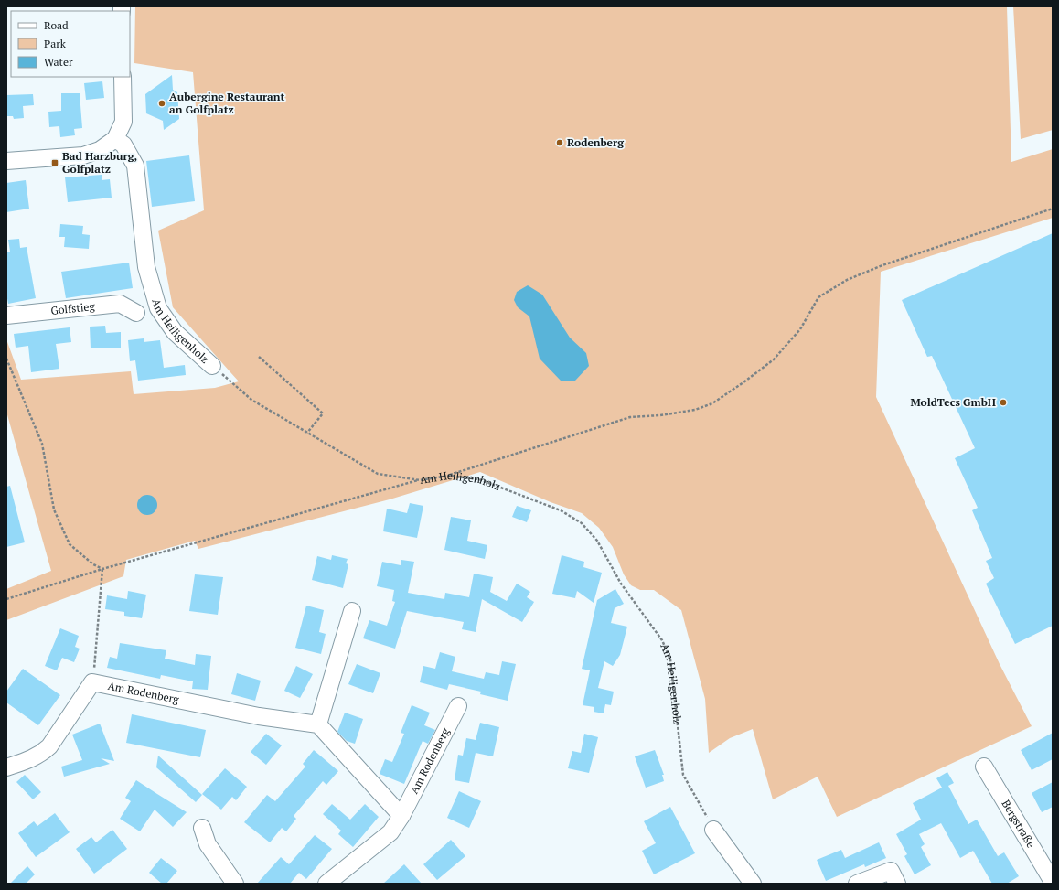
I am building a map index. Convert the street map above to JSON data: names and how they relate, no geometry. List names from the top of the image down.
{
  "streets": {
    "street": [
      "Golfstieg",
      "Am Heiligenholz",
      "Am Rodenberg",
      "Bergstraße"
    ]
  },
  "places": {
    "other": ["Aubergine Restaurant an Golfplatz", "Rodenberg", "MoldTecs GmbH"],
    "transit": ["Bad Harzburg, Golfplatz"]
  },
  "legend": ["Road", "Park", "Water"]
}
